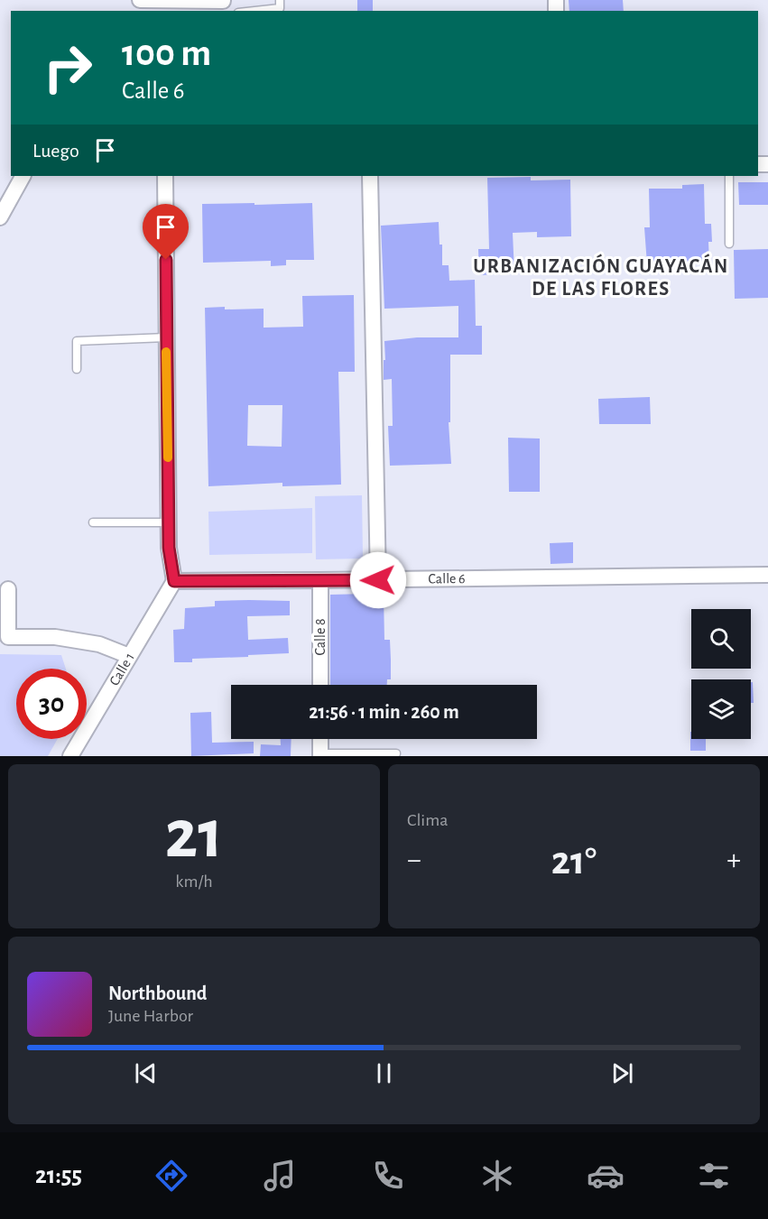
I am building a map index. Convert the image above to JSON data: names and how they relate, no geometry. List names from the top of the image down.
{
  "streets": {
    "street": ["Calle 6", "Calle 8", "Calle 1"]
  },
  "crossings": [
    ["Calle 6", "Calle 8"],
    ["Calle 6", "Calle 1"]
  ],
  "districts": ["URBANIZACIÓN GUAYACÁN DE LAS FLORES"],
  "page": {
    "turn": ["100 m", "Calle 6"],
    "then": "Luego",
    "limit": "30",
    "trip": "21:56 · 1 min · 260 m",
    "tile": [
      ["21", "km/h"],
      "Clima"
    ],
    "heat": ["−", "21°", "+"],
    "song": ["Northbound", "June Harbor"],
    "tabs": "21:55"
  }
}
